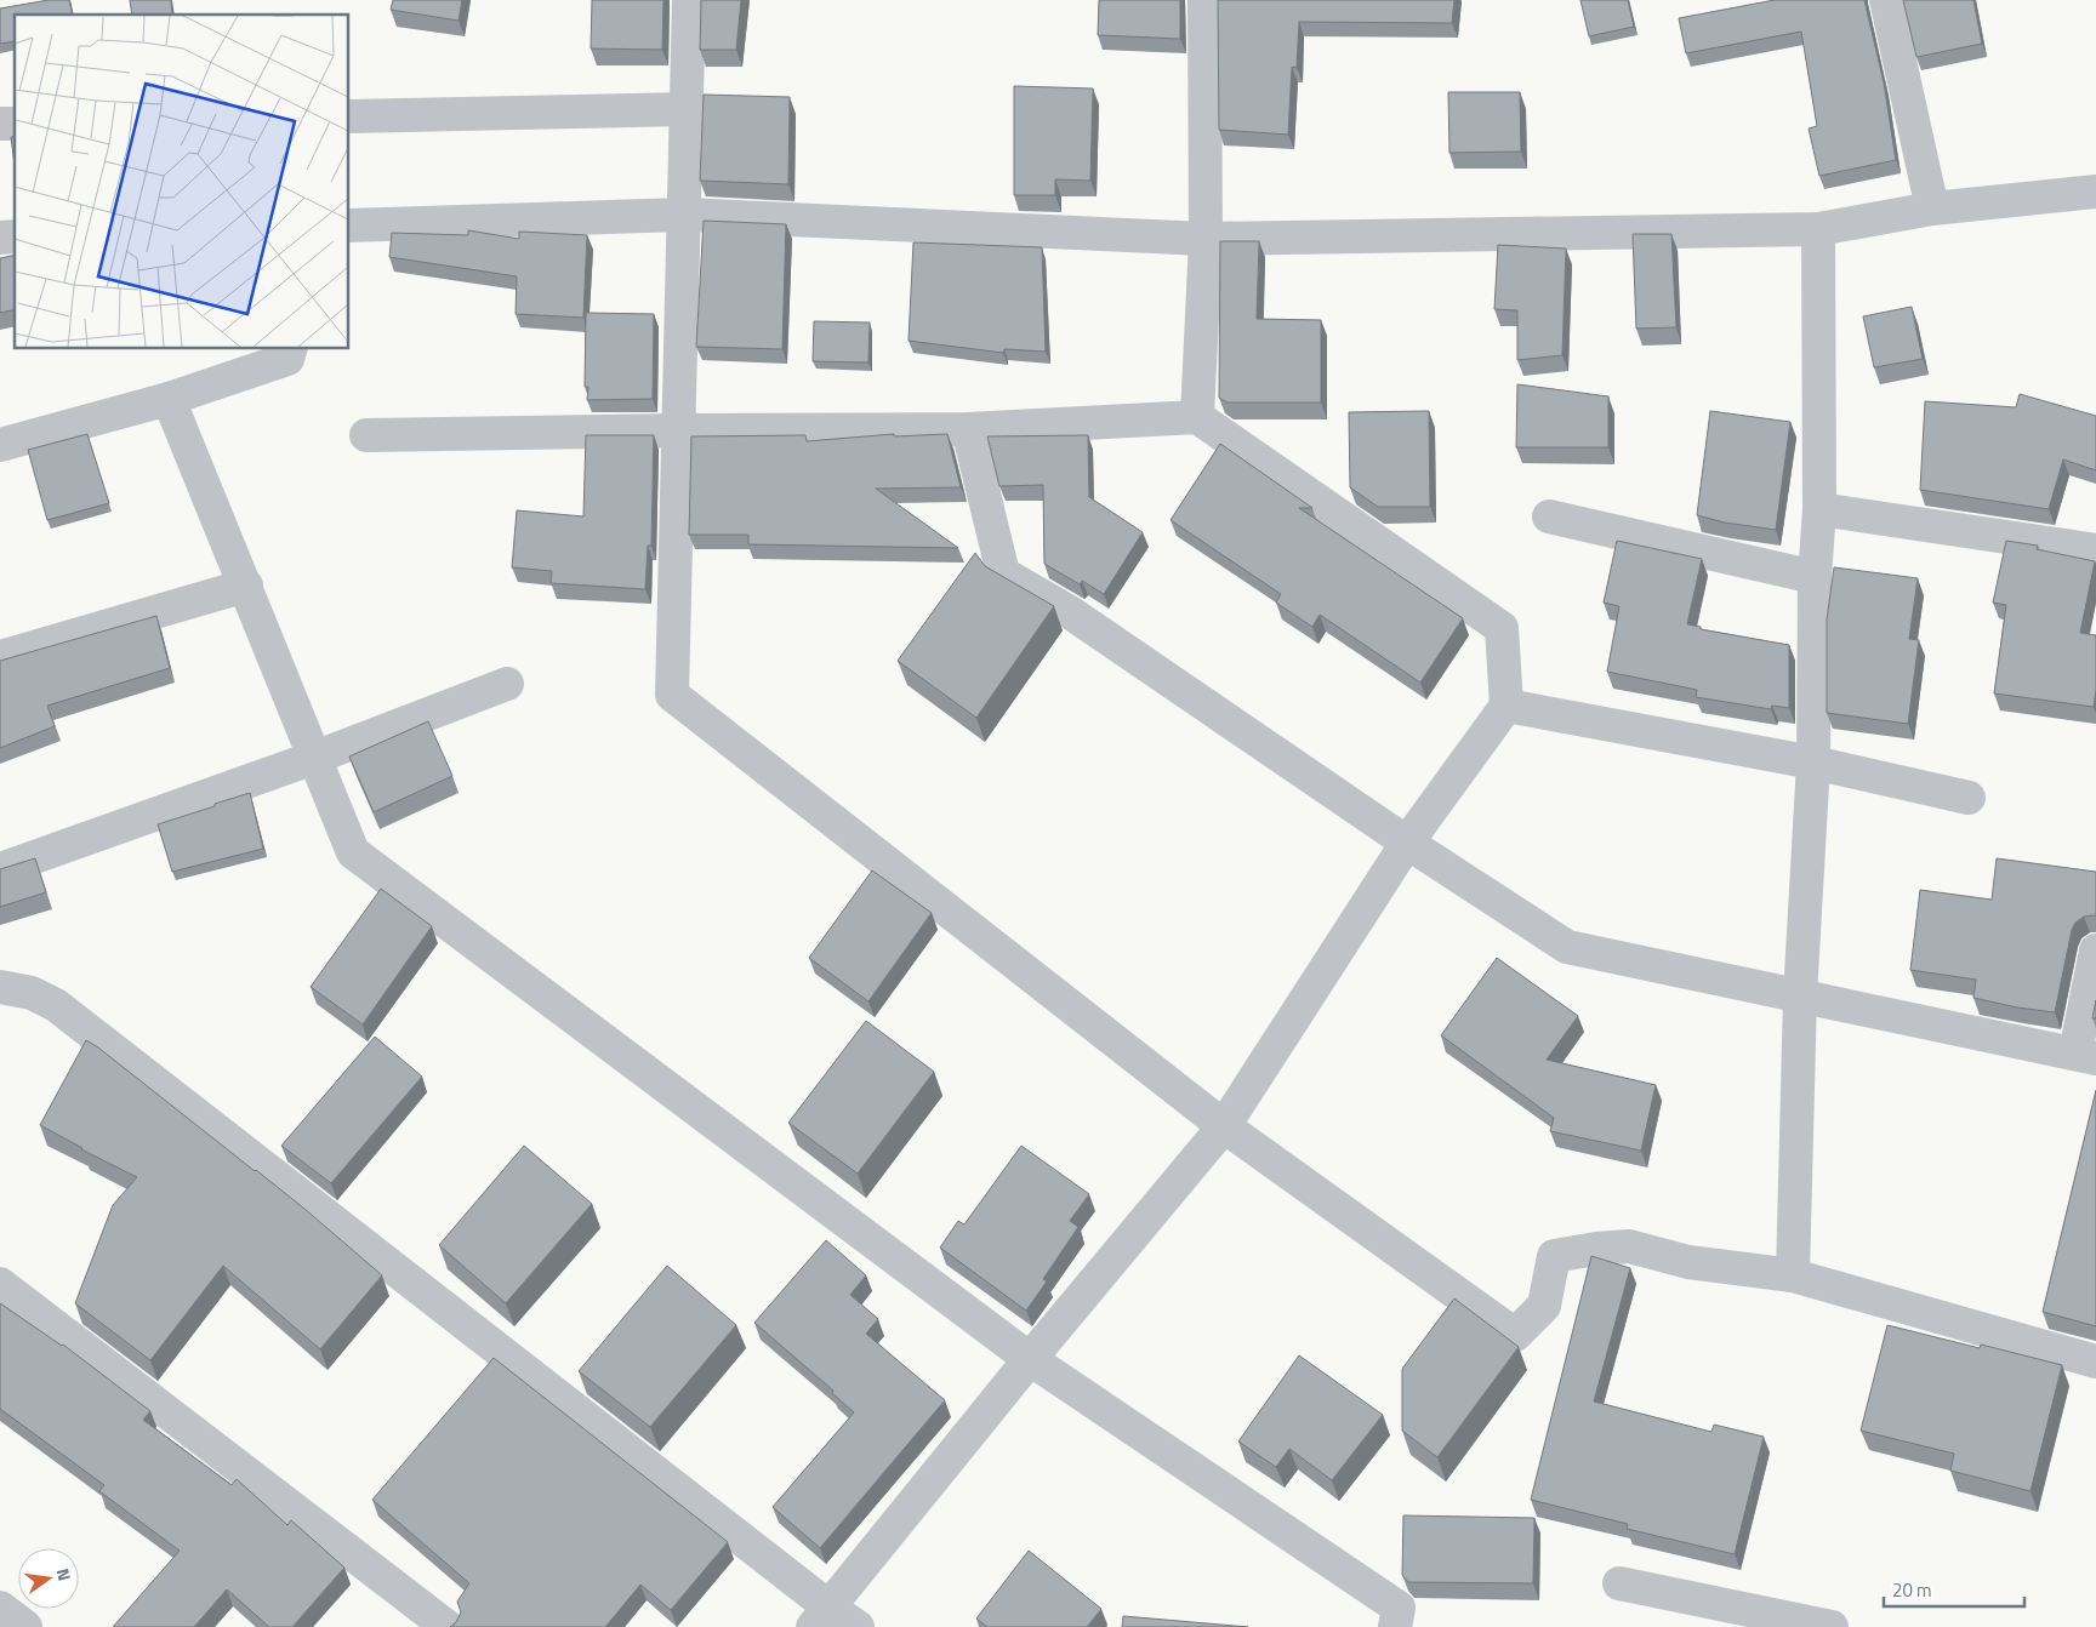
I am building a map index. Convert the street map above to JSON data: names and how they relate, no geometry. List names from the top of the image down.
{
  "scale_bar": "20 m",
  "north": "right"
}
